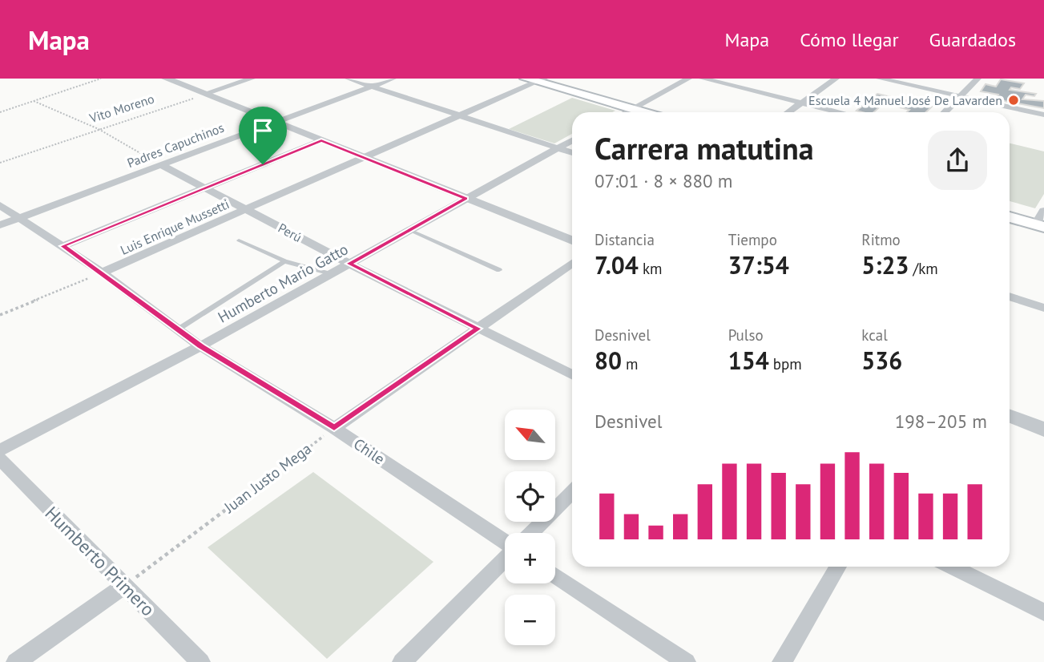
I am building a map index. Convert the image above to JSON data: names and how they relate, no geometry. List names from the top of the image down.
{
  "streets": {
    "street": [
      "Padres Capuchinos",
      "Luis Enrique Mussetti",
      "Perú",
      "Humberto Mario Gatto",
      "Chile",
      "Humberto Primero"
    ],
    "path": ["Vito Moreno", "Juan Justo Mega"]
  },
  "crossings": [
    ["Padres Capuchinos", "Perú"],
    ["Padres Capuchinos", "Chile"],
    ["Luis Enrique Mussetti", "Perú"],
    ["Luis Enrique Mussetti", "Chile"],
    ["Perú", "Humberto Mario Gatto"],
    ["Humberto Mario Gatto", "Chile"],
    ["Chile", "Juan Justo Mega"],
    ["Juan Justo Mega", "Humberto Primero"]
  ],
  "places": ["Escuela 4 Manuel José De Lavarden"],
  "north": "top left",
  "page": {
    "header": "Mapa",
    "nav": ["Mapa", "Cómo llegar", "Guardados"],
    "heading": ["Carrera matutina", "07:01 · 8 × 880 m"],
    "stats": [
      ["Distancia", "7.04 km"],
      ["Tiempo", "37:54"],
      ["Ritmo", "5:23 /km"],
      ["Desnivel", "80 m"],
      ["Pulso", "154 bpm"],
      ["kcal", "536"]
    ],
    "chart": ["Desnivel", "198–205 m"],
    "map_buttons": ["+", "−"]
  }
}
